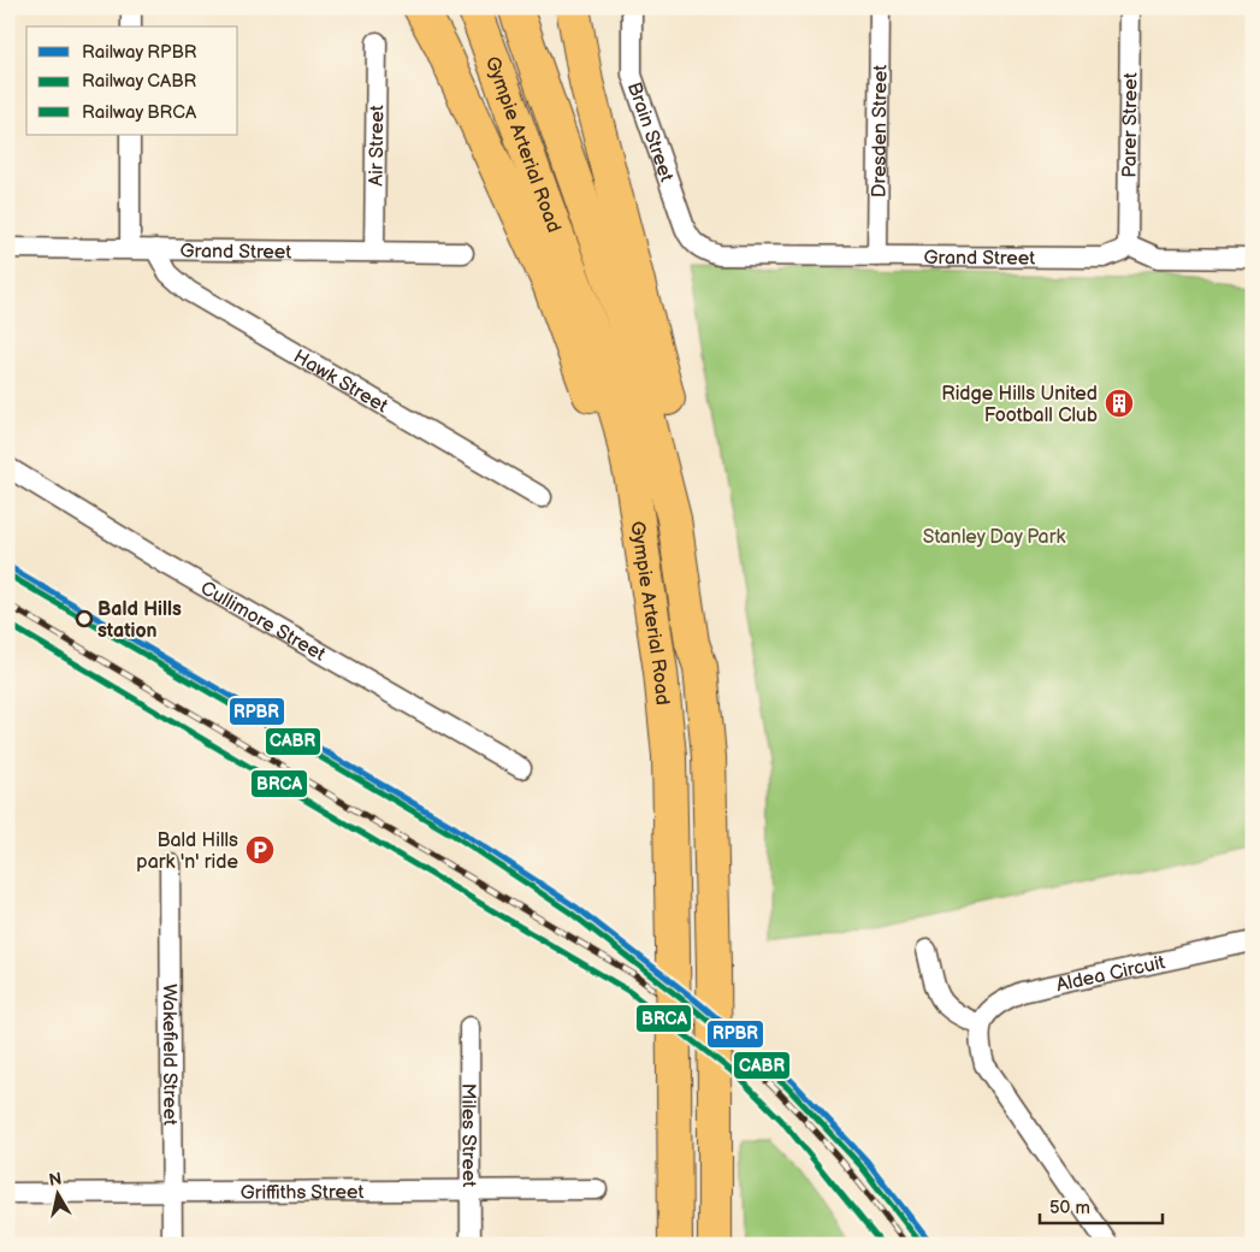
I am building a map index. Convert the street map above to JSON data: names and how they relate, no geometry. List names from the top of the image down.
{
  "streets": {
    "highway": ["Gympie Arterial Road"],
    "street": [
      "Parer Street",
      "Brain Street",
      "Dresden Street",
      "Air Street",
      "Grand Street",
      "Hawk Street",
      "Cullimore Street",
      "Aldea Circuit",
      "Wakefield Street",
      "Miles Street",
      "Griffiths Street"
    ]
  },
  "crossings": [
    ["Parer Street", "Grand Street"],
    ["Brain Street", "Grand Street"],
    ["Dresden Street", "Grand Street"],
    ["Air Street", "Grand Street"],
    ["Grand Street", "Hawk Street"],
    ["Wakefield Street", "Griffiths Street"],
    ["Miles Street", "Griffiths Street"]
  ],
  "parks": ["Stanley Day Park"],
  "places": {
    "building": ["Ridge Hills United Football Club"],
    "other": ["Bald Hills station"],
    "parking": ["Bald Hills park 'n' ride"]
  },
  "lines": ["rail line RPBR", "rail line CABR", "rail line BRCA"],
  "legend": ["Railway RPBR", "Railway CABR", "Railway BRCA"],
  "scale_bar": "50 m",
  "north": "top"
}
